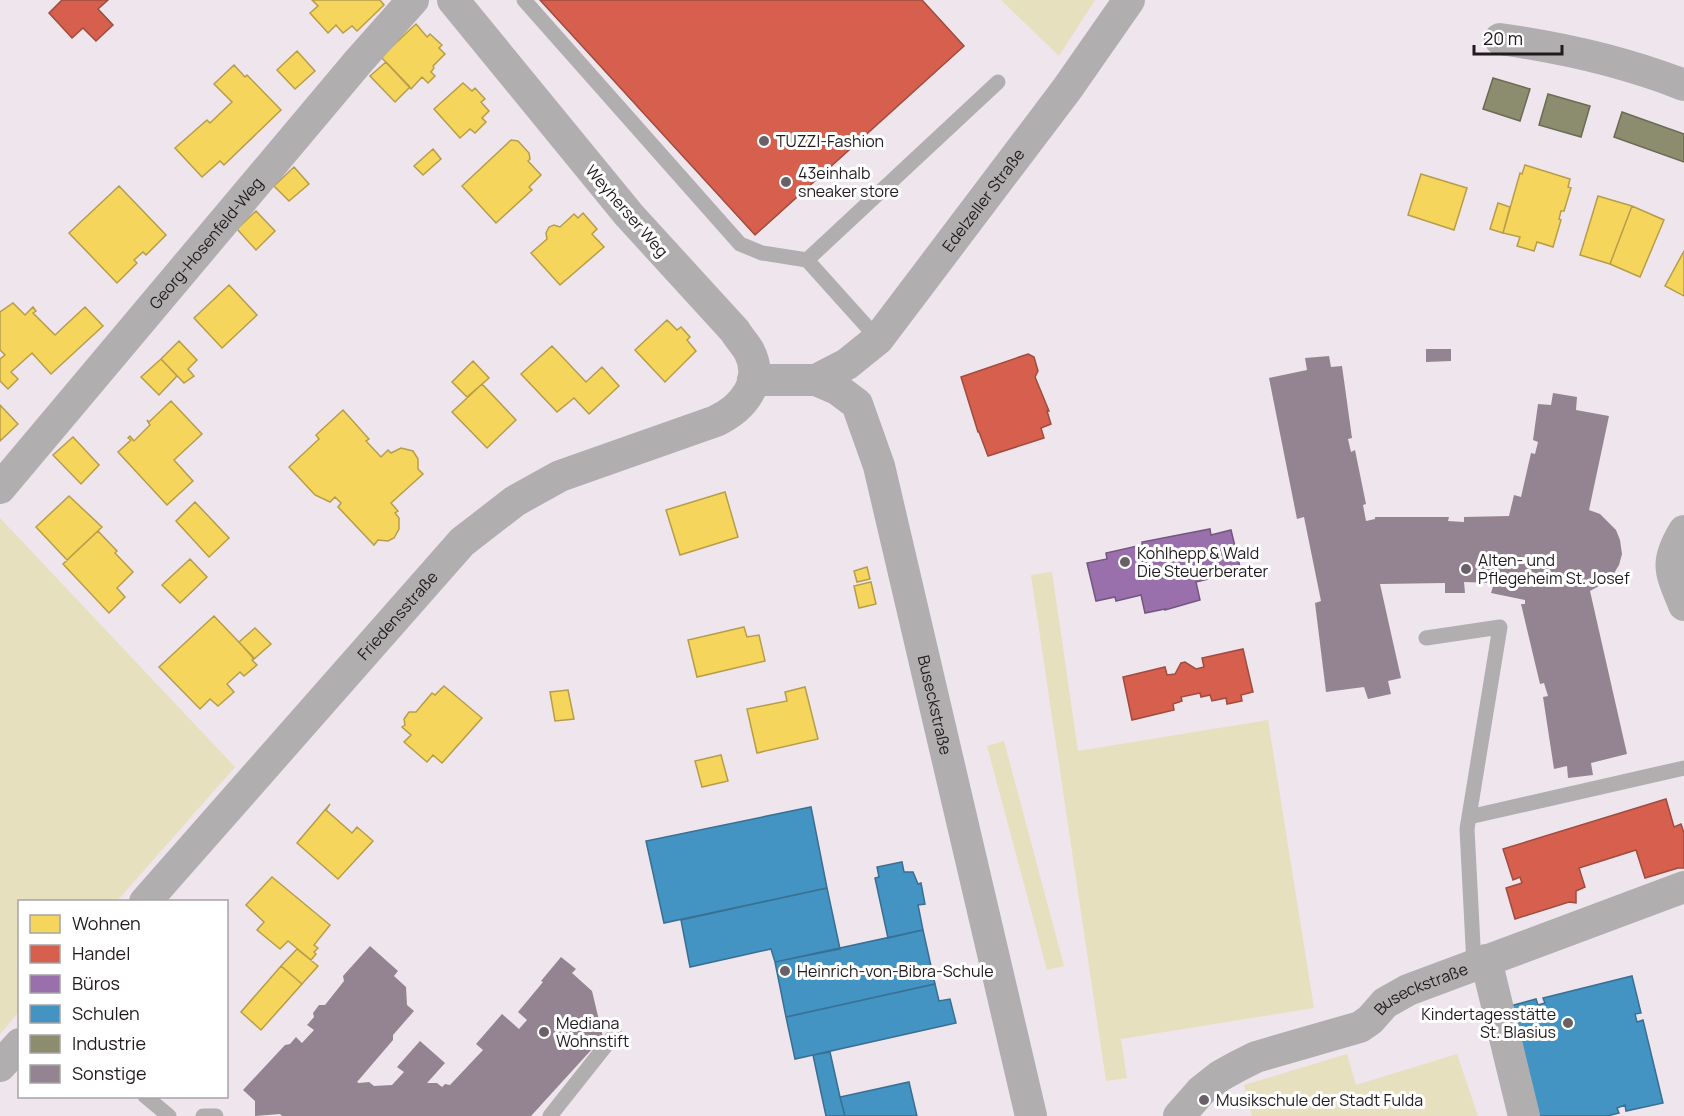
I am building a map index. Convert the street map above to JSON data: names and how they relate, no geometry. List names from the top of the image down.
{
  "streets": {
    "street": [
      "Edelzeller Straße",
      "Weyherser Weg",
      "Georg-Hosenfeld-Weg",
      "Friedensstraße",
      "Buseckstraße"
    ]
  },
  "crossings": [
    ["Edelzeller Straße", "Buseckstraße"],
    ["Weyherser Weg", "Friedensstraße"],
    ["Weyherser Weg", "Buseckstraße"],
    ["Friedensstraße", "Buseckstraße"]
  ],
  "places": [
    "TUZZI-Fashion",
    "43einhalb sneaker store",
    "Kohlhepp & Wald Die Steuerberater",
    "Alten- und Pflegeheim St. Josef",
    "Heinrich-von-Bibra-Schule",
    "Kindertagesstätte St. Blasius",
    "Mediana Wohnstift",
    "Musikschule der Stadt Fulda"
  ],
  "legend": [
    "Wohnen",
    "Handel",
    "Büros",
    "Schulen",
    "Industrie",
    "Sonstige"
  ],
  "scale_bar": "20 m"
}
